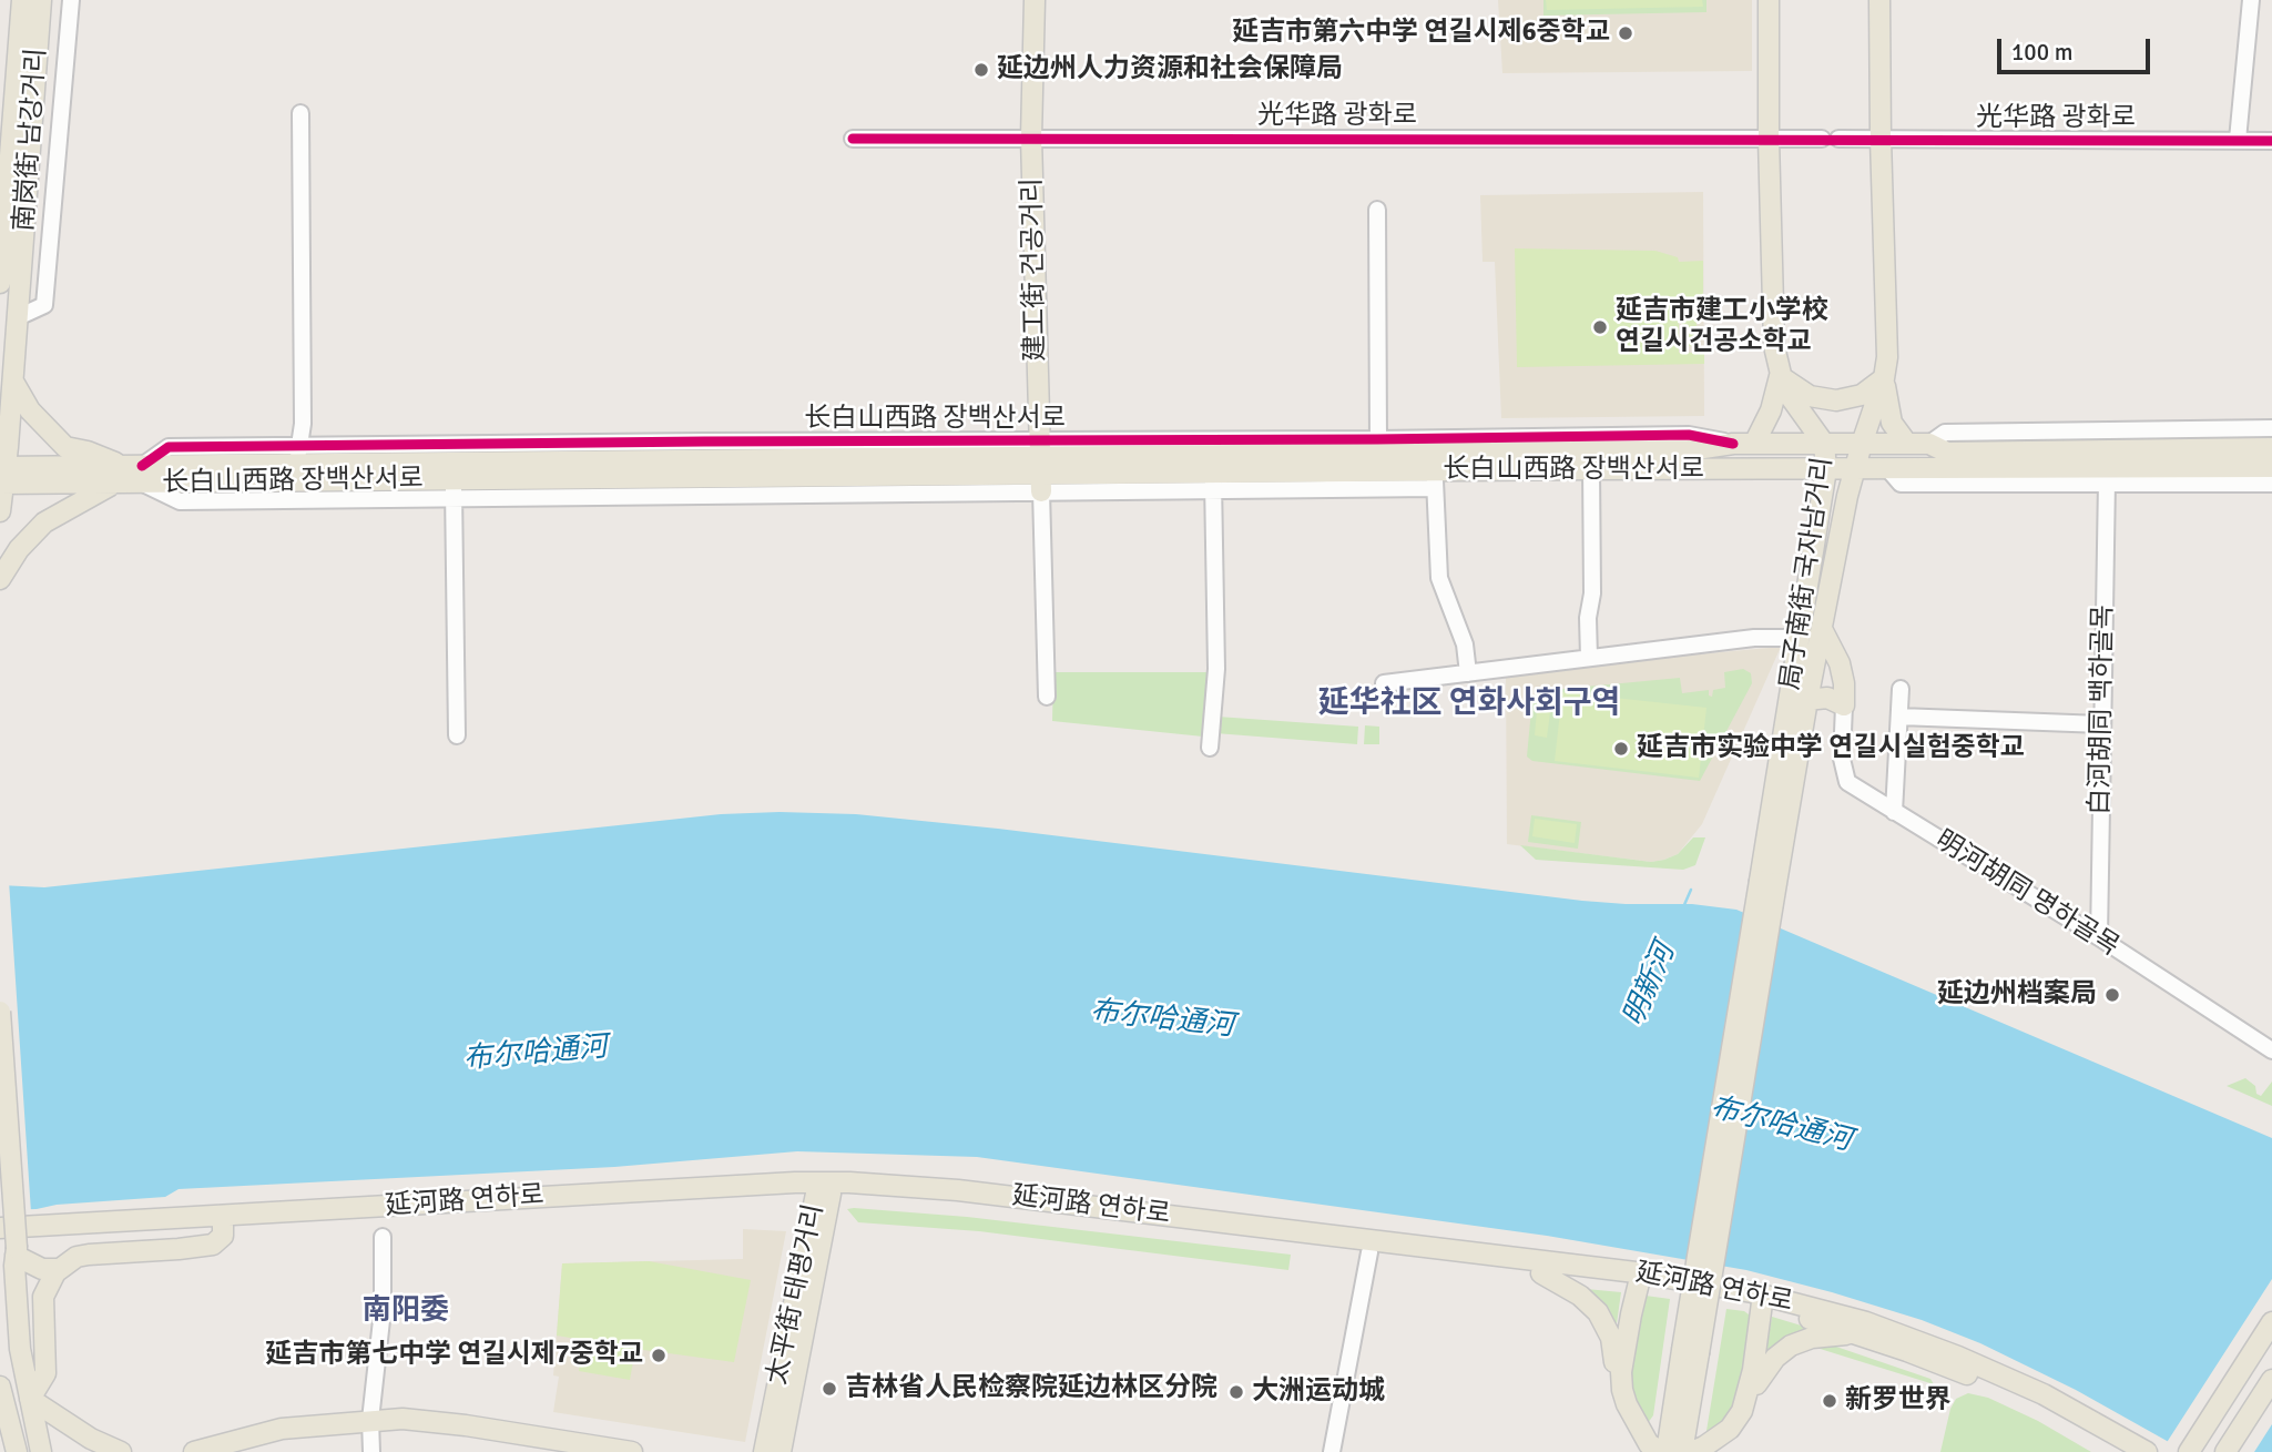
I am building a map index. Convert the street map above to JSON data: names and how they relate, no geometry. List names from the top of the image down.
{
  "streets": {
    "main road": [
      "南岗街 남강거리",
      "建工街 건공거리",
      "长白山西路 장백산서로",
      "局子南街 국자남거리",
      "延河路 연하로",
      "太平街 태평거리"
    ],
    "street": ["光华路 광화로", "白河胡同 백하골목", "明河胡同 명하골목"]
  },
  "crossings": [
    ["光华路 광화로", "建工街 건공거리"],
    ["光华路 광화로", "局子南街 국자남거리"],
    ["南岗街 남강거리", "长白山西路 장백산서로"],
    ["建工街 건공거리", "长白山西路 장백산서로"],
    ["长白山西路 장백산서로", "局子南街 국자남거리"],
    ["长白山西路 장백산서로", "白河胡同 백하골목"],
    ["白河胡同 백하골목", "明河胡同 명하골목"],
    ["延河路 연하로", "太平街 태평거리"]
  ],
  "districts": ["延华社区 연화사회구역", "南阳委"],
  "water": ["明新河", "布尔哈通河"],
  "places": [
    "延吉市第六中学 연길시제6중학교",
    "延边州人力资源和社会保障局",
    "延吉市建工小学校 연길시건공소학교",
    "延吉市实验中学 연길시실험중학교",
    "延边州档案局",
    "延吉市第七中学 연길시제7중학교",
    "吉林省人民检察院延边林区分院",
    "大洲运动城",
    "新罗世界"
  ],
  "scale_bar": "100 m"
}
